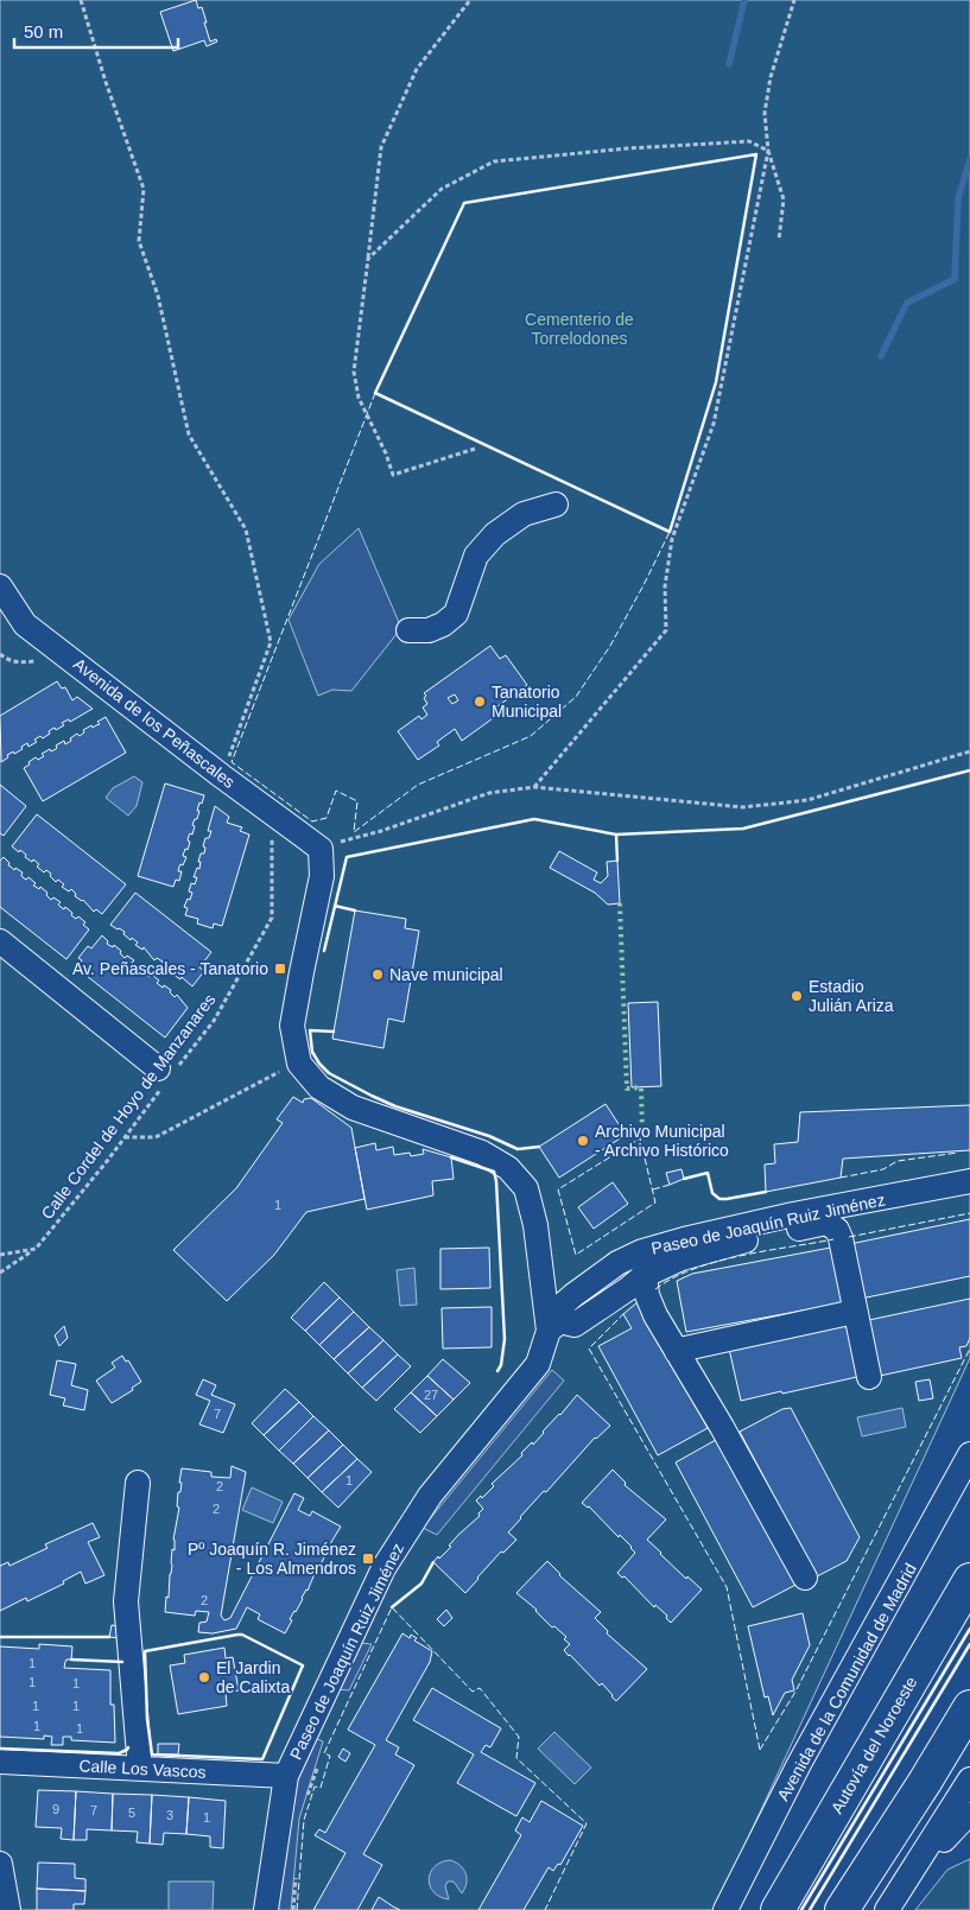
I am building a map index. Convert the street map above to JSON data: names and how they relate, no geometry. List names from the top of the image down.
{
  "streets": {
    "highway": ["Autovía del Noroeste"],
    "street": [
      "Avenida de los Peñascales",
      "Paseo de Joaquín Ruiz Jiménez",
      "Avenida de la Comunidad de Madrid",
      "Calle Los Vascos"
    ],
    "path": ["Calle Cordel de Hoyo de Manzanares"]
  },
  "crossings": [
    ["Avenida de los Peñascales", "Paseo de Joaquín Ruiz Jiménez"],
    ["Paseo de Joaquín Ruiz Jiménez", "Calle Los Vascos"]
  ],
  "parks": ["Cementerio de Torrelodones"],
  "places": {
    "other": [
      "Tanatorio Municipal",
      "Nave municipal",
      "Estadio Julián Ariza",
      "Archivo Municipal - Archivo Histórico",
      "El Jardin de Calixta"
    ],
    "transit": ["Av. Peñascales - Tanatorio", "Pº Joaquín R. Jiménez - Los Almendros"]
  },
  "house_numbers": [
    "1",
    "27",
    "7",
    "1",
    "2",
    "2",
    "2",
    "1",
    "1",
    "1",
    "1",
    "1",
    "1",
    "1",
    "9",
    "7",
    "5",
    "3",
    "1"
  ],
  "scale_bar": "50 m"
}
